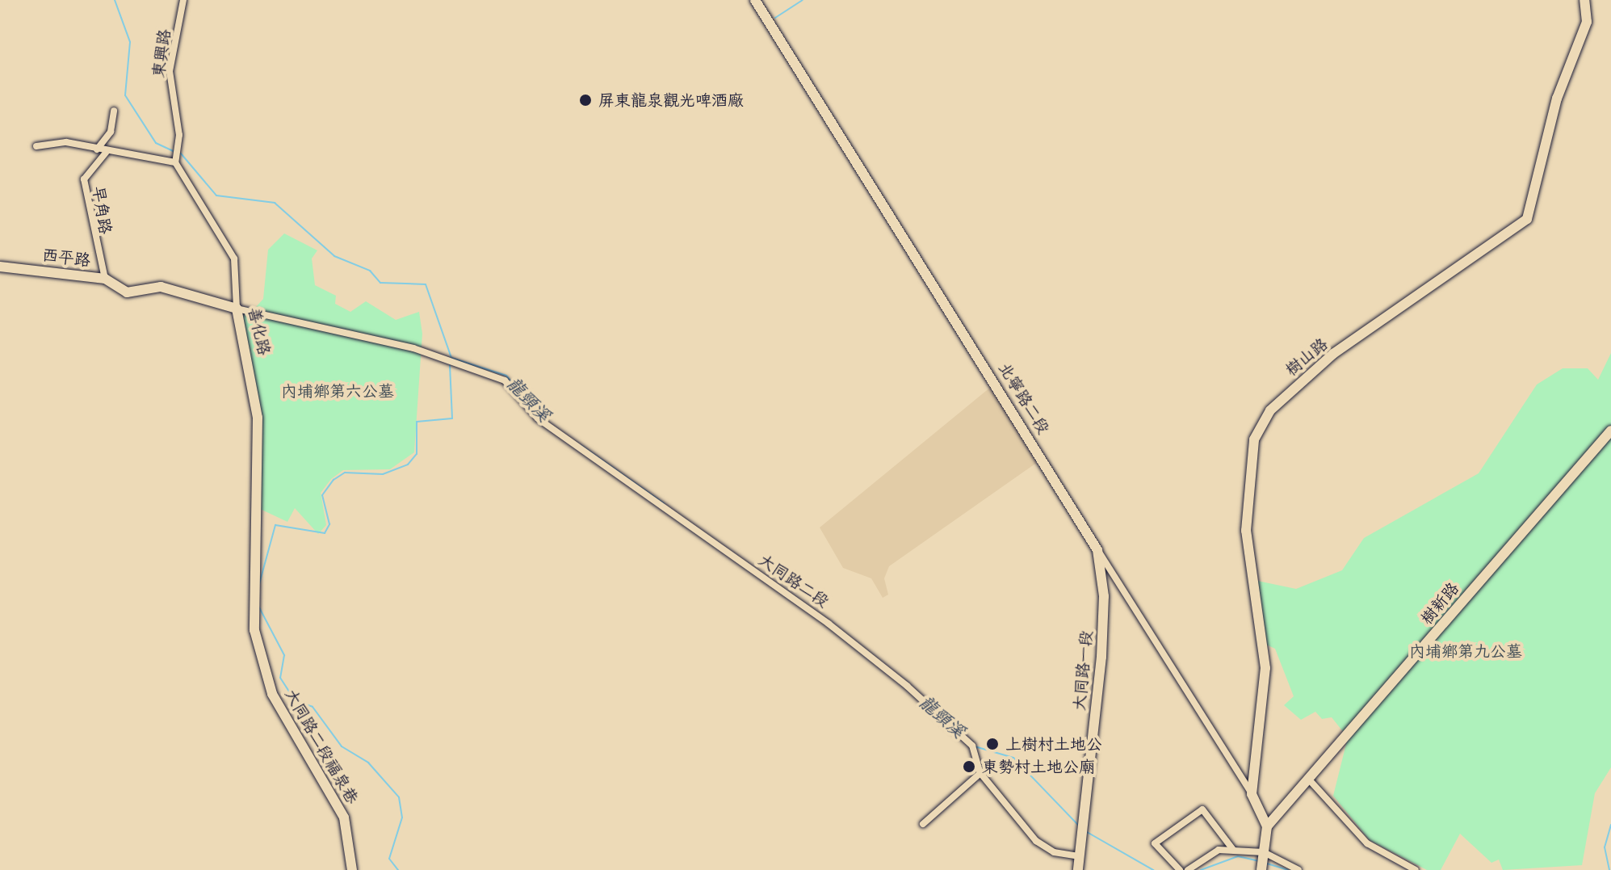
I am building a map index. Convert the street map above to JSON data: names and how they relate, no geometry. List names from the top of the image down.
{
  "streets": {
    "street": [
      "東興路",
      "早角路",
      "西平路",
      "善化路",
      "樹山路",
      "北寧路二段",
      "大同路二段",
      "樹新路",
      "大同路一段",
      "大同路二段福泉巷"
    ]
  },
  "crossings": [
    ["東興路", "善化路"],
    ["早角路", "西平路"],
    ["西平路", "善化路"],
    ["西平路", "大同路二段"],
    ["善化路", "大同路二段"],
    ["善化路", "大同路二段福泉巷"],
    ["樹山路", "北寧路二段"],
    ["北寧路二段", "大同路一段"],
    ["大同路二段", "大同路一段"]
  ],
  "water": ["龍頸溪"],
  "parks": ["內埔鄉第六公墓", "內埔鄉第九公墓"],
  "places": ["屏東龍泉觀光啤酒廠", "上樹村土地公", "東勢村土地公廟"]
}
